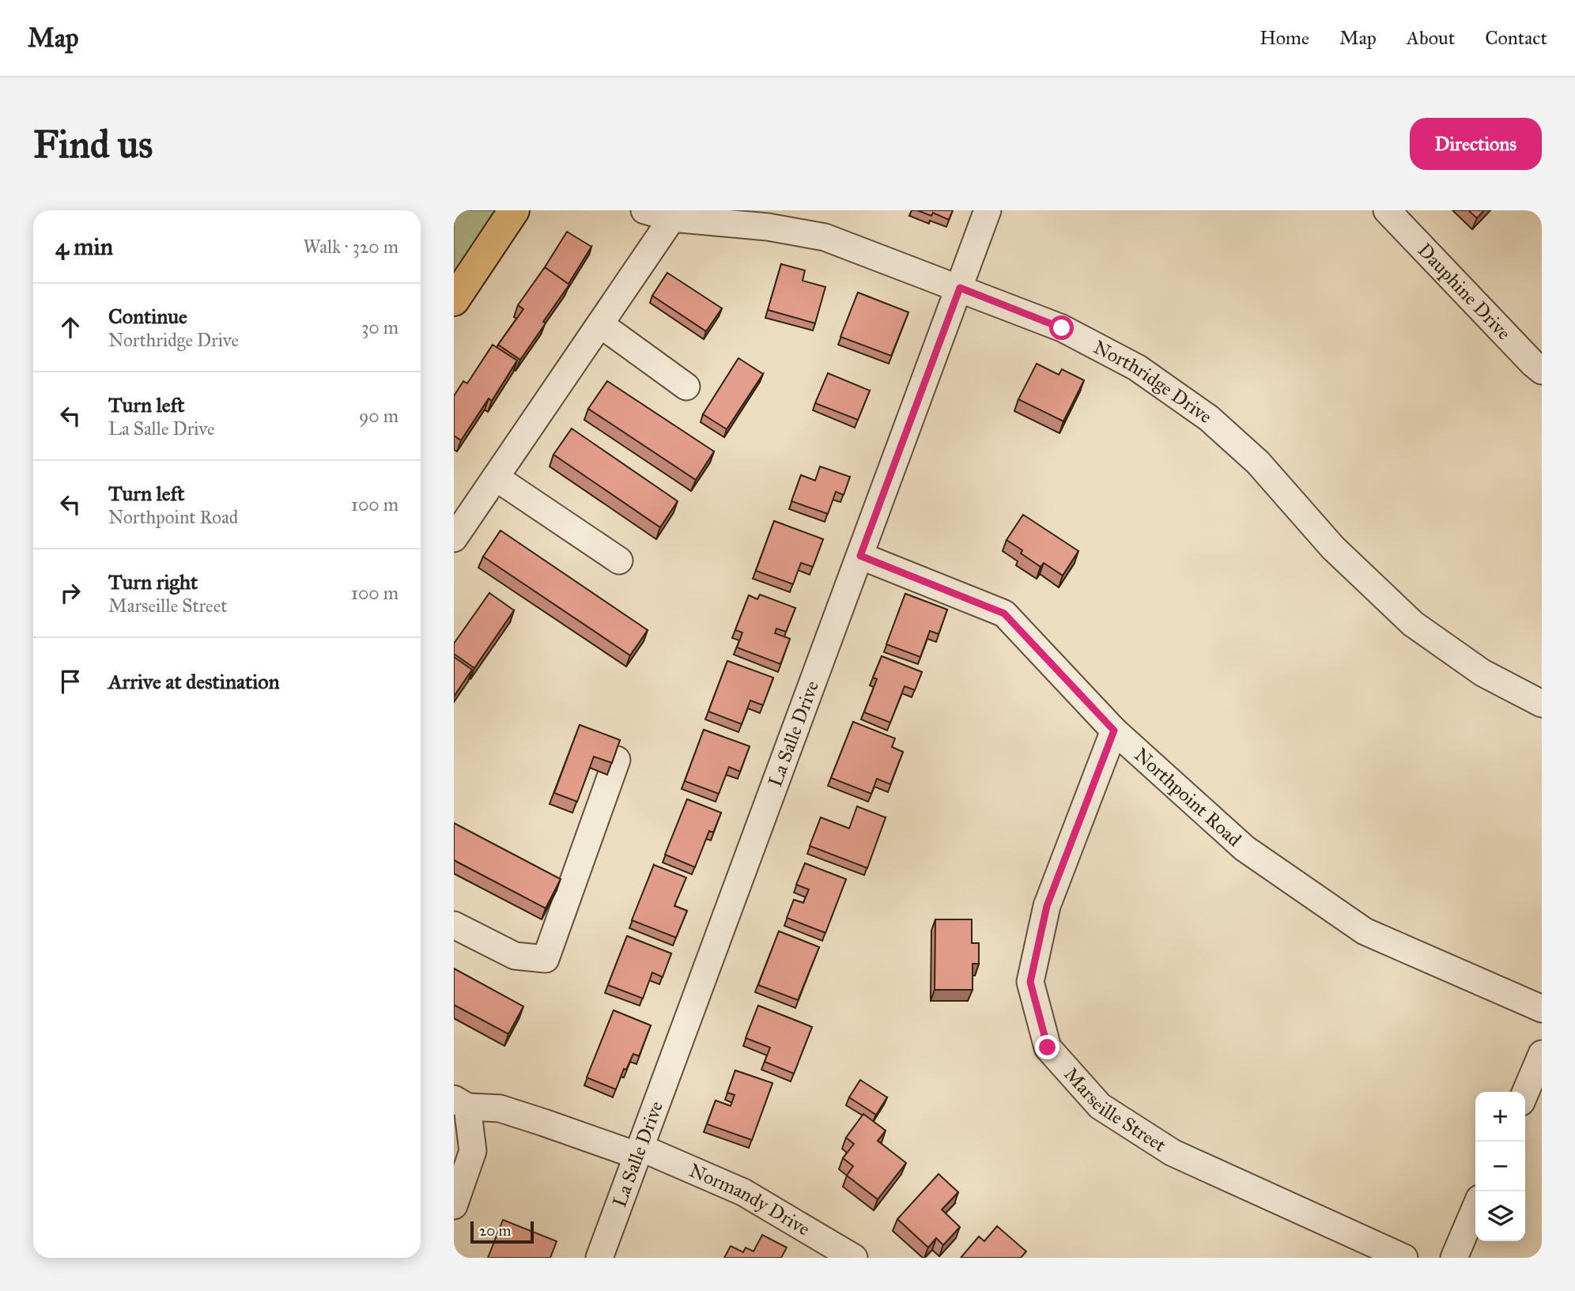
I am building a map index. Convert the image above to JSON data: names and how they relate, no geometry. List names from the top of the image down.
{
  "streets": {
    "street": [
      "Dauphine Drive",
      "Northridge Drive",
      "La Salle Drive",
      "Northpoint Road",
      "Marseille Street",
      "Normandy Drive"
    ]
  },
  "crossings": [
    ["Northridge Drive", "La Salle Drive"],
    ["La Salle Drive", "Northpoint Road"],
    ["La Salle Drive", "Normandy Drive"],
    ["Northpoint Road", "Marseille Street"]
  ],
  "scale_bar": "20 m",
  "page": {
    "header": "Map",
    "nav": [
      "Home",
      "Map",
      "About",
      "Contact"
    ],
    "buttons": "Directions",
    "title": "Find us",
    "heading": ["4 min", "Walk · 320 m"],
    "list": [
      ["Continue", "Northridge Drive", "30 m"],
      ["Turn left", "La Salle Drive", "90 m"],
      ["Turn left", "Northpoint Road", "100 m"],
      ["Turn right", "Marseille Street", "100 m"],
      "Arrive at destination"
    ],
    "map_buttons": ["+", "−"],
    "scale": "20 m"
  }
}
